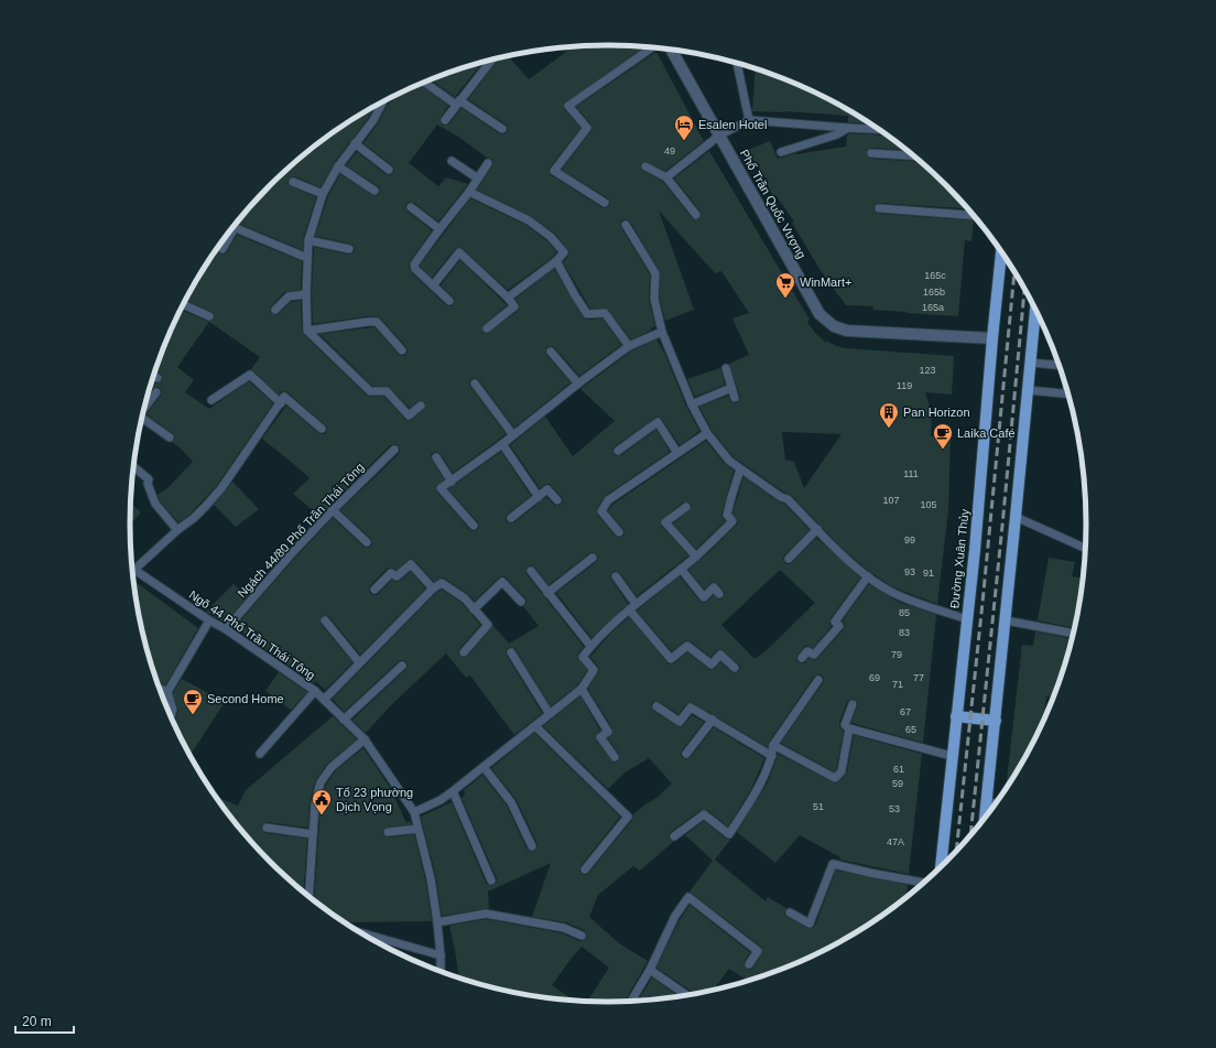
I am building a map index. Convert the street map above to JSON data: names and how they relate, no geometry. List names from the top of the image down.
{
  "streets": {
    "main road": ["Đường Xuân Thủy"],
    "street": ["Phố Trần Quốc Vượng"],
    "lane": ["Ngách 44/80 Phố Trần Thái Tông", "Ngõ 44 Phố Trần Thái Tông"]
  },
  "crossings": [
    ["Phố Trần Quốc Vượng", "Đường Xuân Thủy"],
    ["Ngách 44/80 Phố Trần Thái Tông", "Ngõ 44 Phố Trần Thái Tông"]
  ],
  "places": {
    "hotel": ["Esalen Hotel"],
    "supermarket": ["WinMart+"],
    "building": ["Pan Horizon"],
    "cafe": ["Laika Café", "Second Home"],
    "public building": ["Tổ 23 phường Dịch Vọng"]
  },
  "house_numbers": [
    "49",
    "165c",
    "165b",
    "165a",
    "123",
    "119",
    "111",
    "107",
    "105",
    "99",
    "93",
    "91",
    "85",
    "83",
    "79",
    "69",
    "77",
    "71",
    "67",
    "65",
    "61",
    "59",
    "51",
    "53",
    "47A"
  ],
  "scale_bar": "20 m"
}
